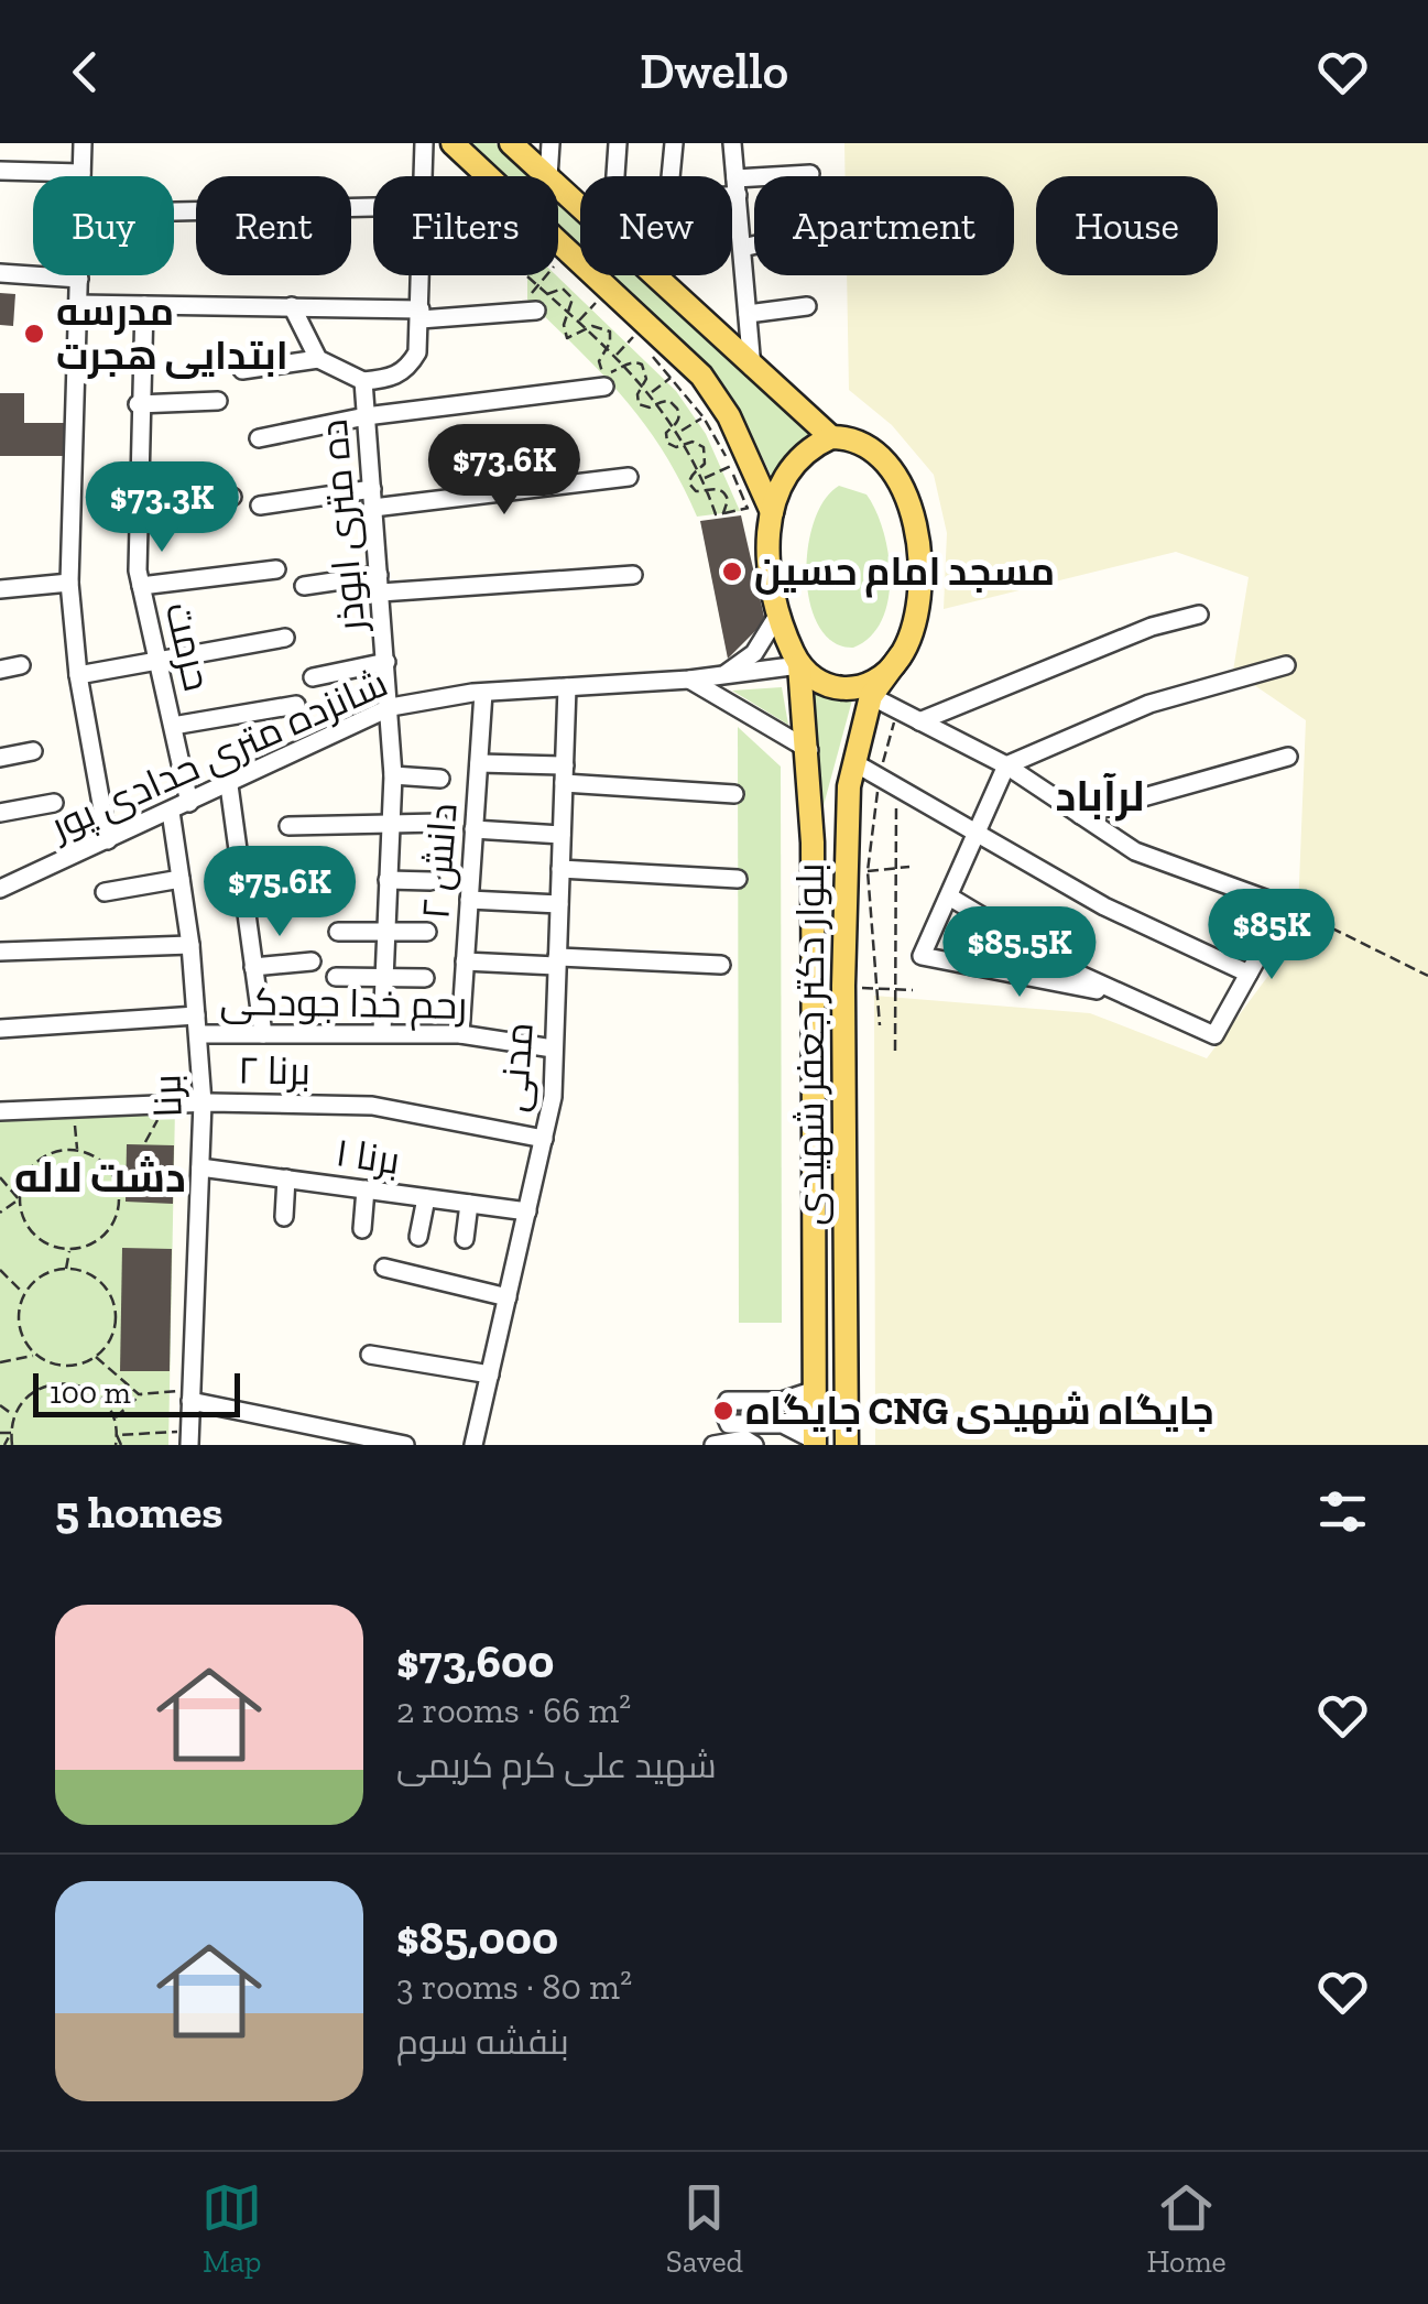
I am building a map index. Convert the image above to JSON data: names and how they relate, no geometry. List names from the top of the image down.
{
  "streets": {
    "main road": ["بلوار دکتر جعفر شهیدی"],
    "street": [
      "ده متری ابوذر",
      "حرمت",
      "شانزده متری حدادی پور",
      "دانش ۲",
      "رحم خدا جودکی",
      "مدنی",
      "برنا ۲",
      "برنا",
      "برنا ۱"
    ]
  },
  "crossings": [
    ["ده متری ابوذر", "شانزده متری حدادی پور"],
    ["ده متری ابوذر", "رحم خدا جودکی"],
    ["حرمت", "شانزده متری حدادی پور"],
    ["شانزده متری حدادی پور", "دانش ۲"],
    ["شانزده متری حدادی پور", "بلوار دکتر جعفر شهیدی"],
    ["شانزده متری حدادی پور", "مدنی"],
    ["شانزده متری حدادی پور", "برنا"],
    ["دانش ۲", "رحم خدا جودکی"],
    ["رحم خدا جودکی", "مدنی"],
    ["رحم خدا جودکی", "برنا"],
    ["مدنی", "برنا ۲"],
    ["مدنی", "برنا ۱"],
    ["برنا ۲", "برنا"],
    ["برنا", "برنا ۱"]
  ],
  "districts": ["لرآباد", "دشت لاله"],
  "places": ["مدرسه ابتدایی هجرت", "مسجد امام حسین", "جایگاه CNG جایگاه شهیدی"],
  "scale_bar": "100 m",
  "page": {
    "header": "Dwello",
    "chip": [
      "Buy",
      "Rent",
      "Filters",
      "New",
      "Apartment",
      "House"
    ],
    "price": [
      "$73.6K",
      "$73.3K",
      "$75.6K",
      "$85K",
      "$85.5K"
    ],
    "scale": "100 m",
    "heading": "5 homes",
    "list": [
      {
        "name": "$73,600",
        "note": "2 rooms · 66 m² · شهید علی کرم کریمی"
      },
      {
        "name": "$85,000",
        "note": "3 rooms · 80 m² · بنفشه سوم"
      }
    ],
    "tabs": ["Map", "Saved", "Home"]
  }
}
